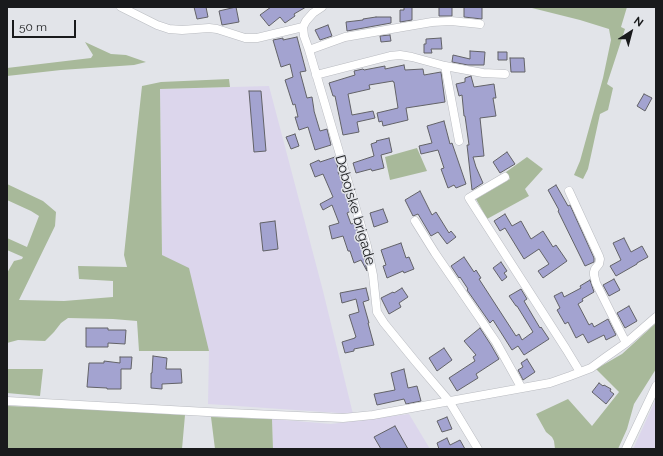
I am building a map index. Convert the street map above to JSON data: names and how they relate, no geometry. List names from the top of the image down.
{
  "streets": {
    "street": ["Dobojske brigade"]
  },
  "scale_bar": "50 m",
  "north": "top right"
}
